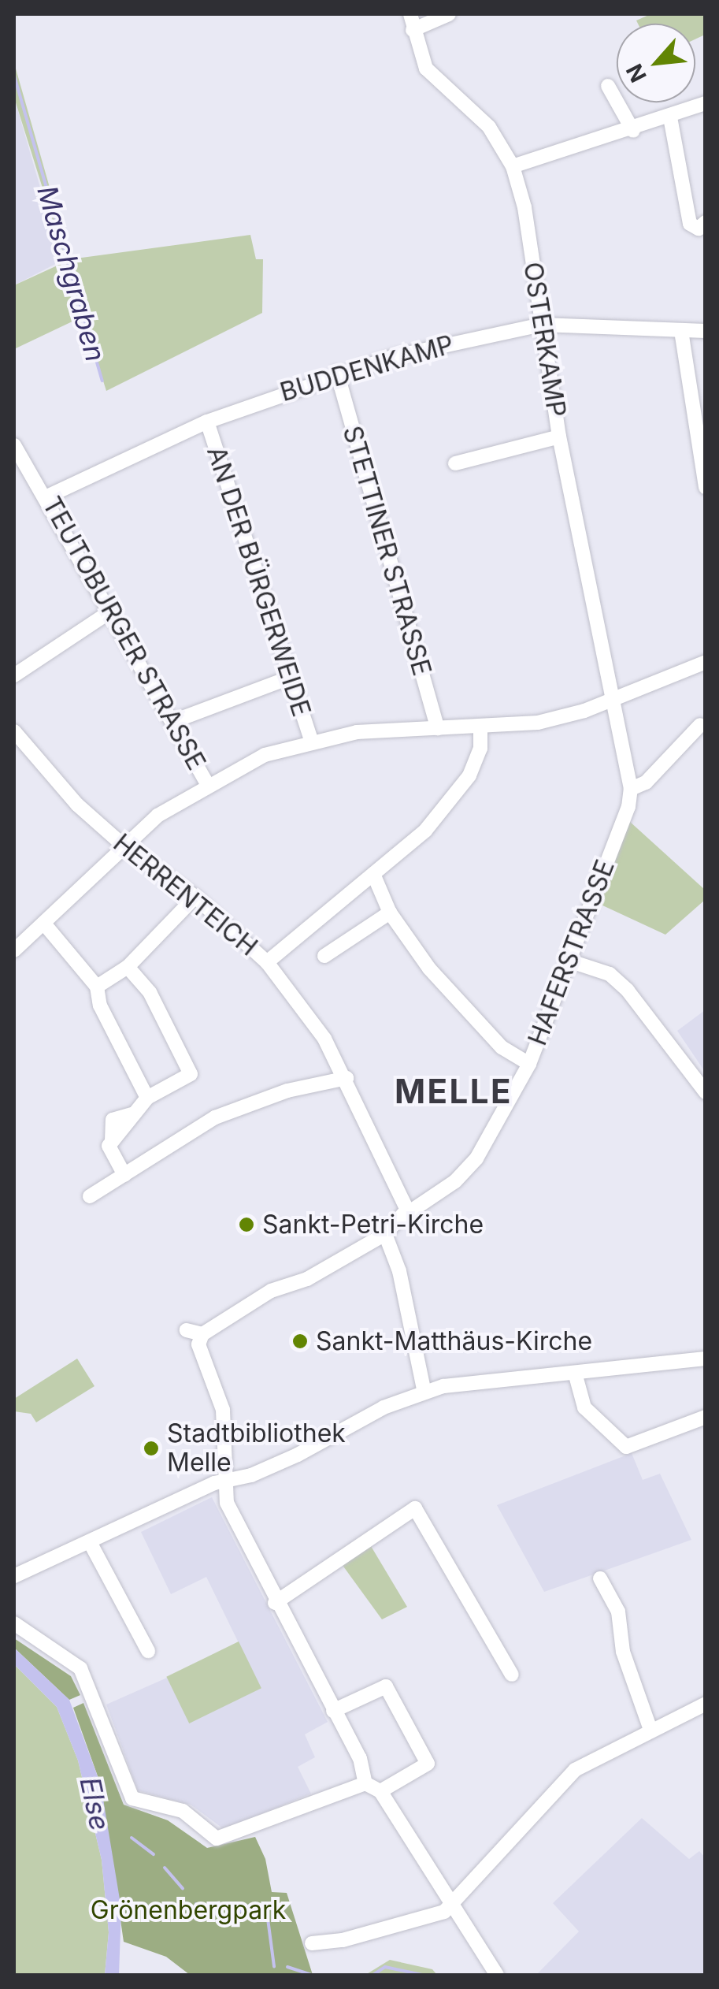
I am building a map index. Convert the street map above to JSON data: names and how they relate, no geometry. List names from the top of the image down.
{
  "streets": {
    "street": [
      "OSTERKAMP",
      "BUDDENKAMP",
      "STETTINER STRASSE",
      "AN DER BÜRGERWEIDE",
      "TEUTOBURGER STRASSE",
      "HERRENTEICH",
      "HAFERSTRASSE"
    ]
  },
  "crossings": [
    ["OSTERKAMP", "BUDDENKAMP"],
    ["OSTERKAMP", "HAFERSTRASSE"],
    ["BUDDENKAMP", "STETTINER STRASSE"],
    ["BUDDENKAMP", "AN DER BÜRGERWEIDE"],
    ["BUDDENKAMP", "TEUTOBURGER STRASSE"],
    ["HERRENTEICH", "HAFERSTRASSE"]
  ],
  "districts": ["MELLE"],
  "water": ["Maschgraben", "Else"],
  "parks": ["Grönenbergpark"],
  "places": ["Sankt-Petri-Kirche", "Sankt-Matthäus-Kirche", "Stadtbibliothek Melle"],
  "north": "bottom left"
}
